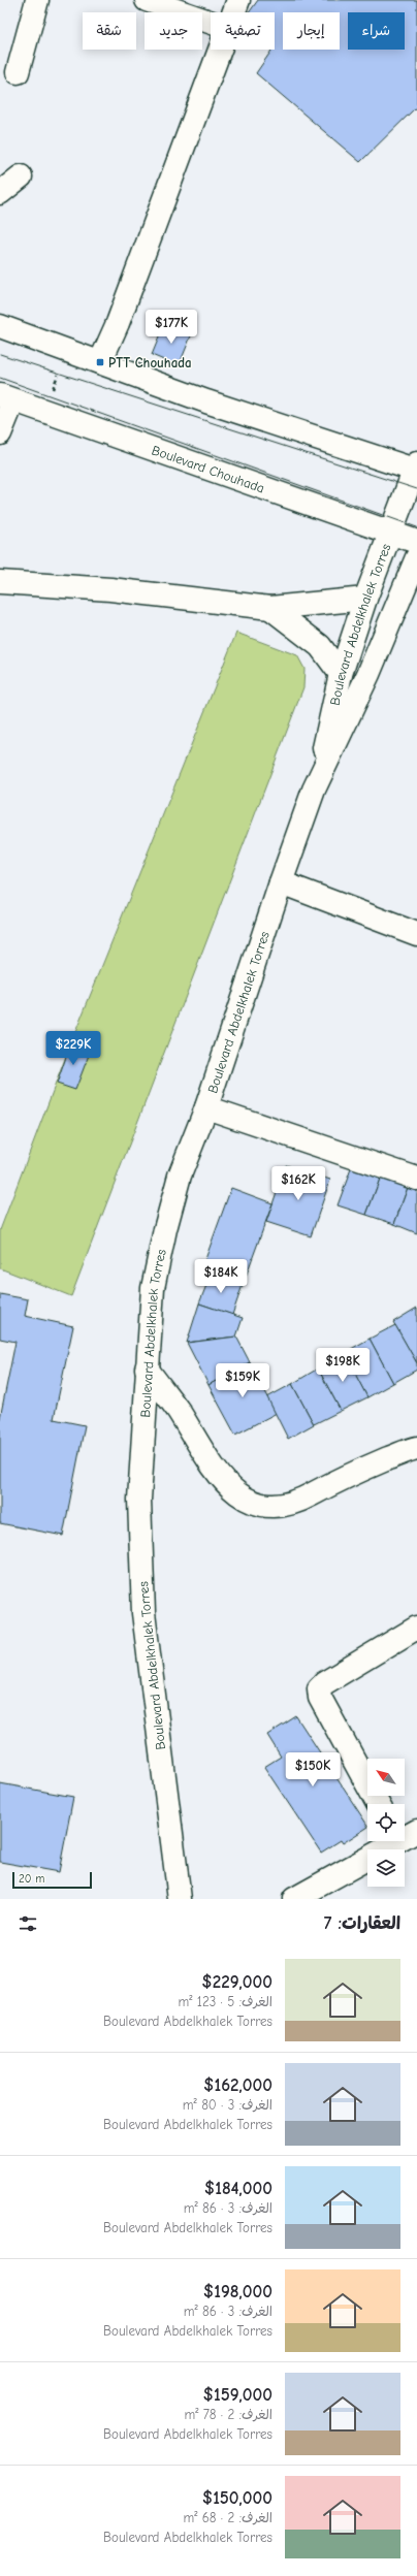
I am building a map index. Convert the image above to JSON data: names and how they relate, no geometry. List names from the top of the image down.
{
  "streets": {
    "street": ["Boulevard Chouhada", "Boulevard Abdelkhalek Torres"]
  },
  "crossings": [
    ["Boulevard Chouhada", "Boulevard Abdelkhalek Torres"]
  ],
  "places": {
    "transit": ["PTT Chouhada"]
  },
  "scale_bar": "20 m",
  "north": "top left",
  "page": {
    "chip": [
      "شراء",
      "إيجار",
      "تصفية",
      "جديد",
      "شقة"
    ],
    "price": [
      "$177K",
      "$229K",
      "$162K",
      "$184K",
      "$198K",
      "$159K",
      "$150K"
    ],
    "scale": "20 m",
    "heading": "العقارات: 7",
    "list": [
      {
        "name": "$229,000",
        "note": "الغرف: 5 · 123 m² · Boulevard Abdelkhalek Torres"
      },
      {
        "name": "$162,000",
        "note": "الغرف: 3 · 80 m² · Boulevard Abdelkhalek Torres"
      },
      {
        "name": "$184,000",
        "note": "الغرف: 3 · 86 m² · Boulevard Abdelkhalek Torres"
      },
      {
        "name": "$198,000",
        "note": "الغرف: 3 · 86 m² · Boulevard Abdelkhalek Torres"
      },
      {
        "name": "$159,000",
        "note": "الغرف: 2 · 78 m² · Boulevard Abdelkhalek Torres"
      },
      {
        "name": "$150,000",
        "note": "الغرف: 2 · 68 m² · Boulevard Abdelkhalek Torres"
      }
    ]
  }
}
